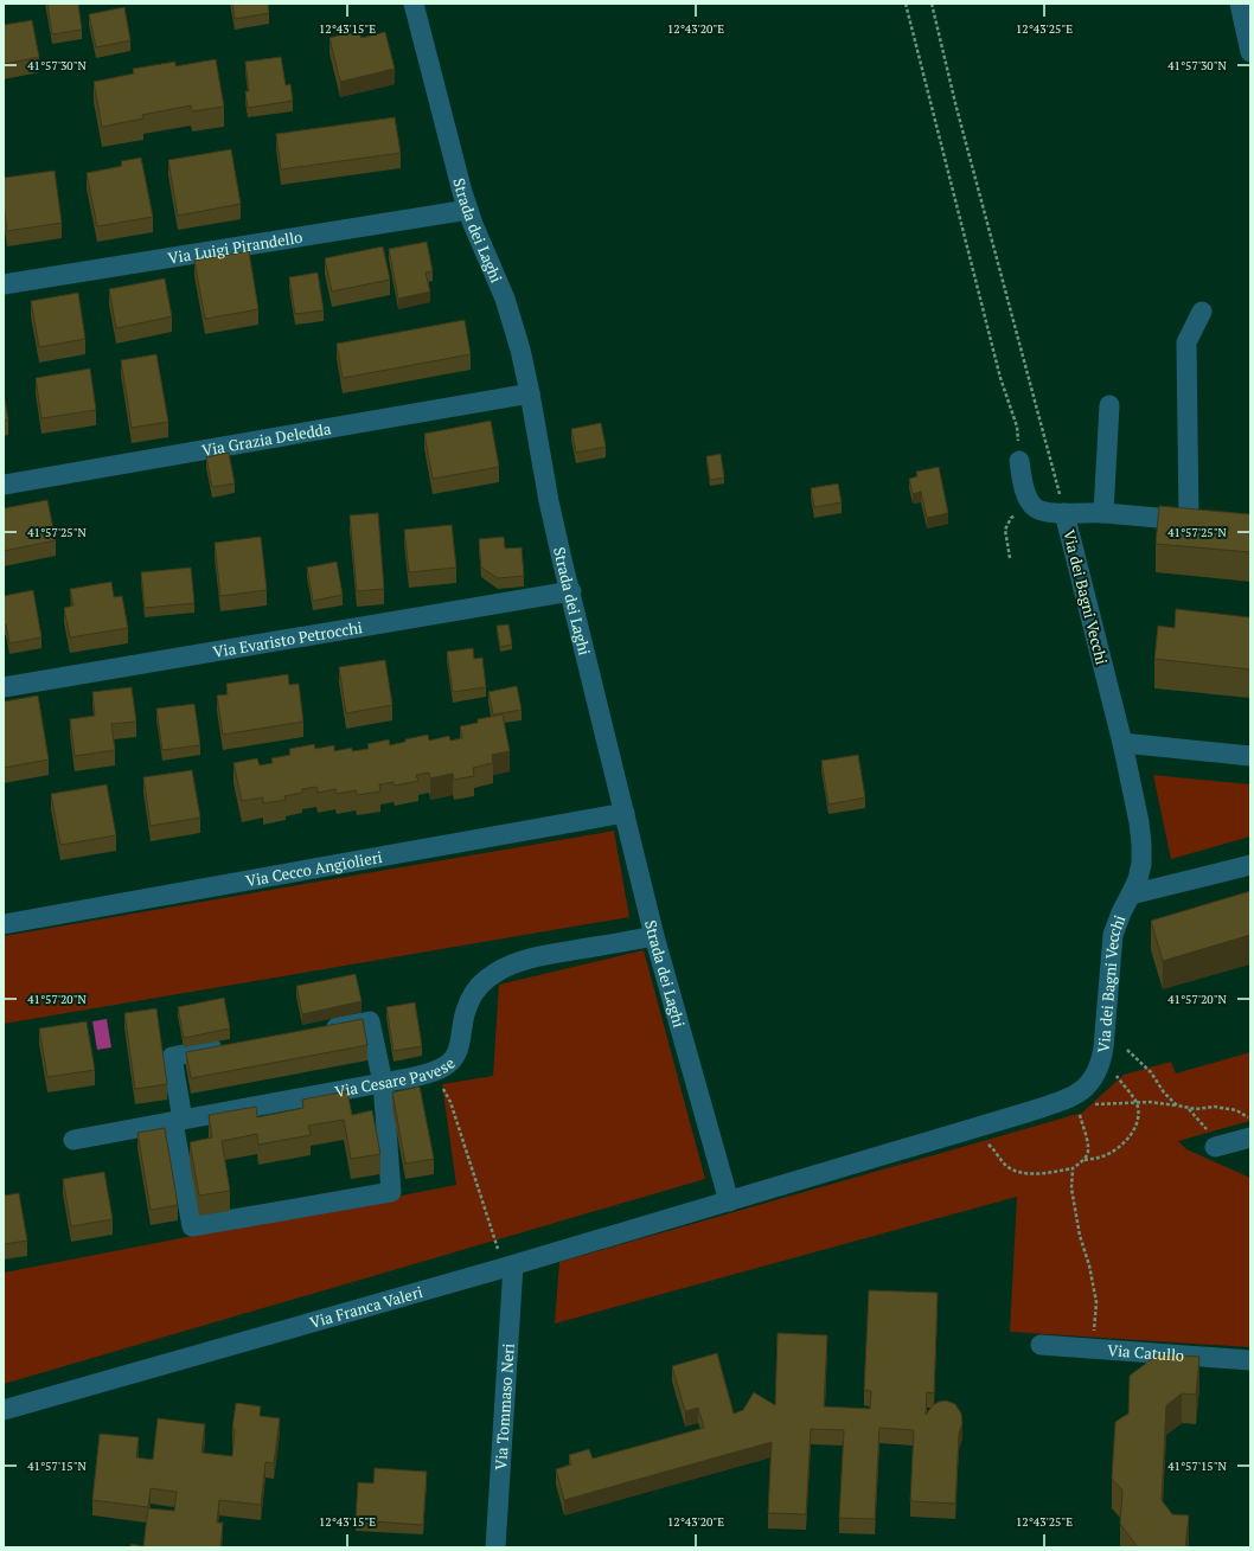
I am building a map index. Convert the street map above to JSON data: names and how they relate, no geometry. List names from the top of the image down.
{
  "streets": {
    "street": [
      "Strada dei Laghi",
      "Via Luigi Pirandello",
      "Via Grazia Deledda",
      "Via dei Bagni Vecchi",
      "Via Evaristo Petrocchi",
      "Via Cecco Angiolieri",
      "Via Cesare Pavese",
      "Via Franca Valeri",
      "Via Catullo",
      "Via Tommaso Neri"
    ]
  },
  "crossings": [
    ["Strada dei Laghi", "Via Luigi Pirandello"],
    ["Strada dei Laghi", "Via Grazia Deledda"],
    ["Strada dei Laghi", "Via dei Bagni Vecchi"],
    ["Strada dei Laghi", "Via Evaristo Petrocchi"],
    ["Strada dei Laghi", "Via Cecco Angiolieri"],
    ["Strada dei Laghi", "Via Cesare Pavese"],
    ["Strada dei Laghi", "Via Franca Valeri"],
    ["Via dei Bagni Vecchi", "Via Franca Valeri"],
    ["Via Franca Valeri", "Via Tommaso Neri"]
  ],
  "coordinates": [
    "12°43'15\"E",
    "12°43'20\"E",
    "12°43'25\"E",
    "41°57'30\"N",
    "41°57'25\"N",
    "41°57'20\"N",
    "41°57'15\"N"
  ]
}
